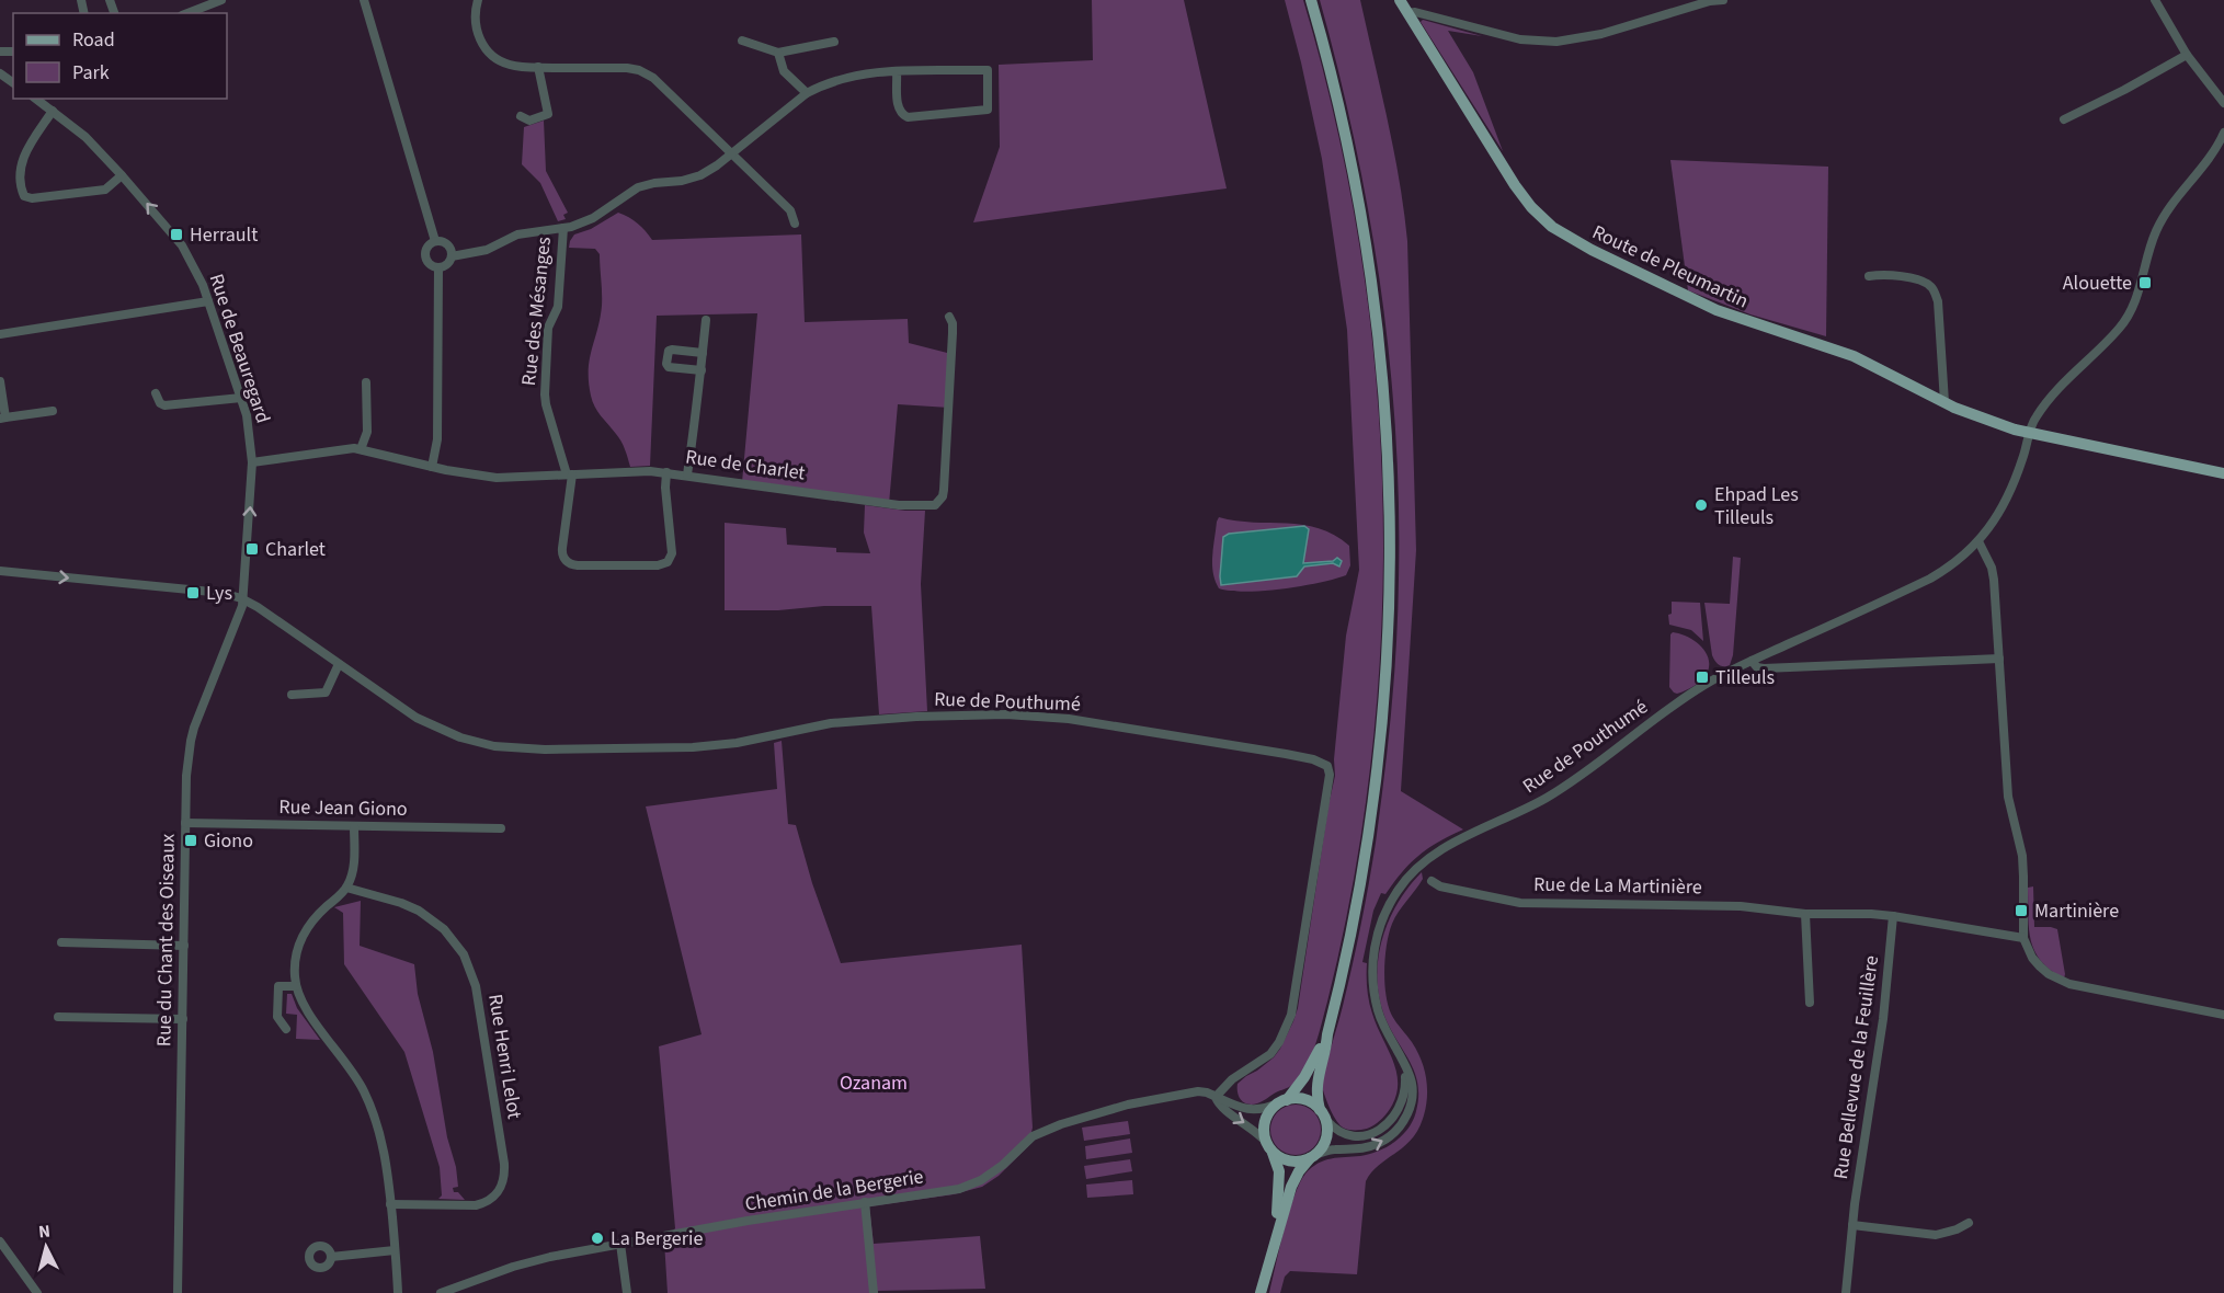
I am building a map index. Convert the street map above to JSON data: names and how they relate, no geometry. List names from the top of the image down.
{
  "streets": {
    "main road": ["Route de Pleumartin"],
    "street": [
      "Rue des Mésanges",
      "Rue de Beauregard",
      "Rue de Charlet",
      "Rue de Pouthumé",
      "Rue Jean Giono",
      "Rue de La Martinière",
      "Rue du Chant des Oiseaux",
      "Rue Henri Lelot",
      "Rue Bellevue de la Feuillère",
      "Chemin de la Bergerie"
    ]
  },
  "crossings": [
    ["Route de Pleumartin", "Rue de Pouthumé"],
    ["Rue des Mésanges", "Rue de Charlet"],
    ["Rue de Beauregard", "Rue de Charlet"],
    ["Rue de Beauregard", "Rue de Pouthumé"],
    ["Rue de Beauregard", "Rue du Chant des Oiseaux"],
    ["Rue de Pouthumé", "Rue du Chant des Oiseaux"],
    ["Rue de Pouthumé", "Chemin de la Bergerie"],
    ["Rue Jean Giono", "Rue du Chant des Oiseaux"],
    ["Rue de La Martinière", "Rue Bellevue de la Feuillère"]
  ],
  "one_way": ["Rue de Beauregard"],
  "parks": ["Ozanam"],
  "places": {
    "transit": [
      "Herrault",
      "Alouette",
      "Charlet",
      "Lys",
      "Tilleuls",
      "Giono",
      "Martinière"
    ],
    "other": ["Ehpad Les Tilleuls", "La Bergerie"]
  },
  "legend": ["Road", "Park"],
  "north": "top"
}
